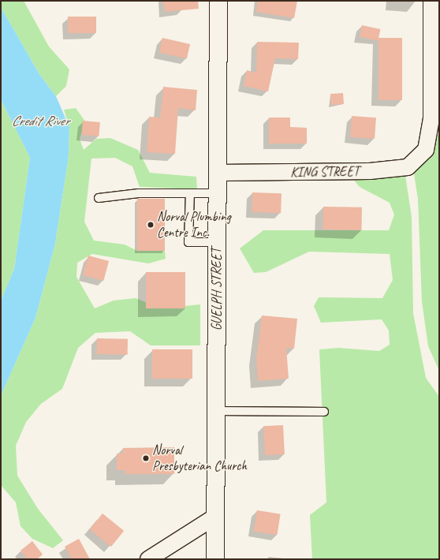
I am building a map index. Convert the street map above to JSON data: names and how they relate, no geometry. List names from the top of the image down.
{
  "streets": {
    "main road": ["GUELPH STREET"],
    "street": ["KING STREET"]
  },
  "crossings": [
    ["KING STREET", "GUELPH STREET"]
  ],
  "water": ["Credit River"],
  "places": ["Norval Plumbing Centre Inc.", "Norval Presbyterian Church"]
}
